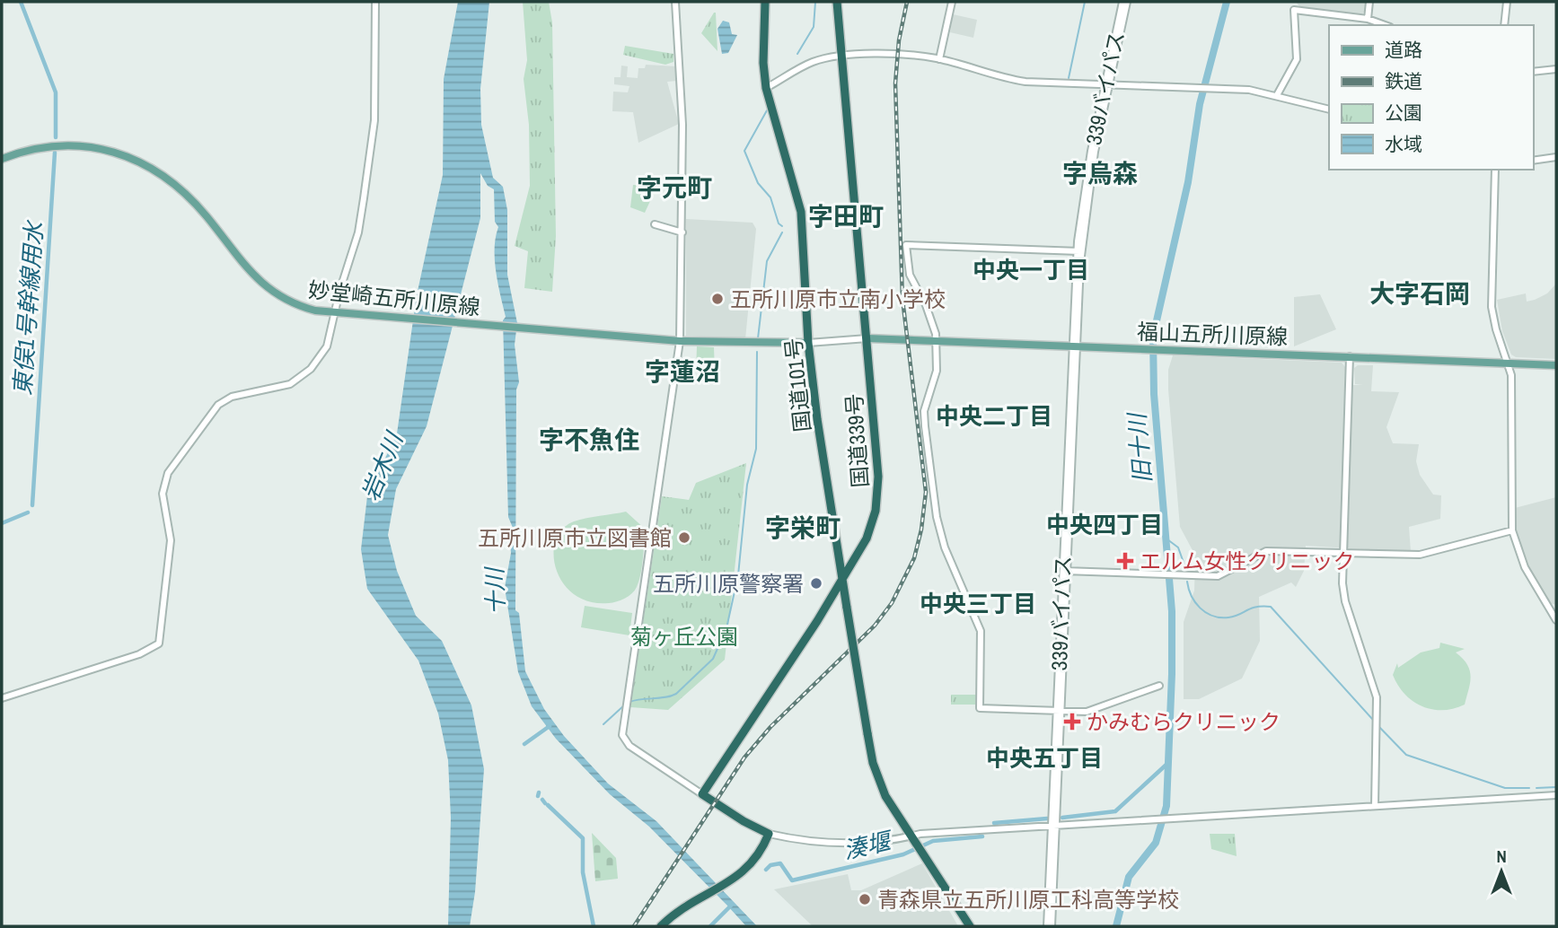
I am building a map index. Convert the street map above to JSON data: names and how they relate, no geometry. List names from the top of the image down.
{
  "streets": {
    "highway": ["国道101号", "国道339号"],
    "main road": ["妙堂崎五所川原線", "福山五所川原線"],
    "street": ["339バイパス"]
  },
  "crossings": [
    ["339バイパス", "福山五所川原線"],
    ["妙堂崎五所川原線", "国道101号"],
    ["福山五所川原線", "国道339号"],
    ["国道101号", "国道339号"]
  ],
  "districts": [
    "字烏森",
    "字元町",
    "字田町",
    "中央一丁目",
    "大字石岡",
    "字蓮沼",
    "中央二丁目",
    "字不魚住",
    "中央四丁目",
    "字栄町",
    "中央三丁目",
    "中央五丁目"
  ],
  "water": [
    "東俣1号幹線用水",
    "旧十川",
    "岩木川",
    "十川",
    "湊堰"
  ],
  "parks": ["菊ヶ丘公園"],
  "places": {
    "other": [
      "五所川原市立南小学校",
      "五所川原市立図書館",
      "五所川原警察署",
      "青森県立五所川原工科高等学校"
    ],
    "health": ["エルム女性クリニック", "かみむらクリニック"]
  },
  "legend": [
    "道路",
    "鉄道",
    "公園",
    "水域"
  ],
  "north": "top"
}
